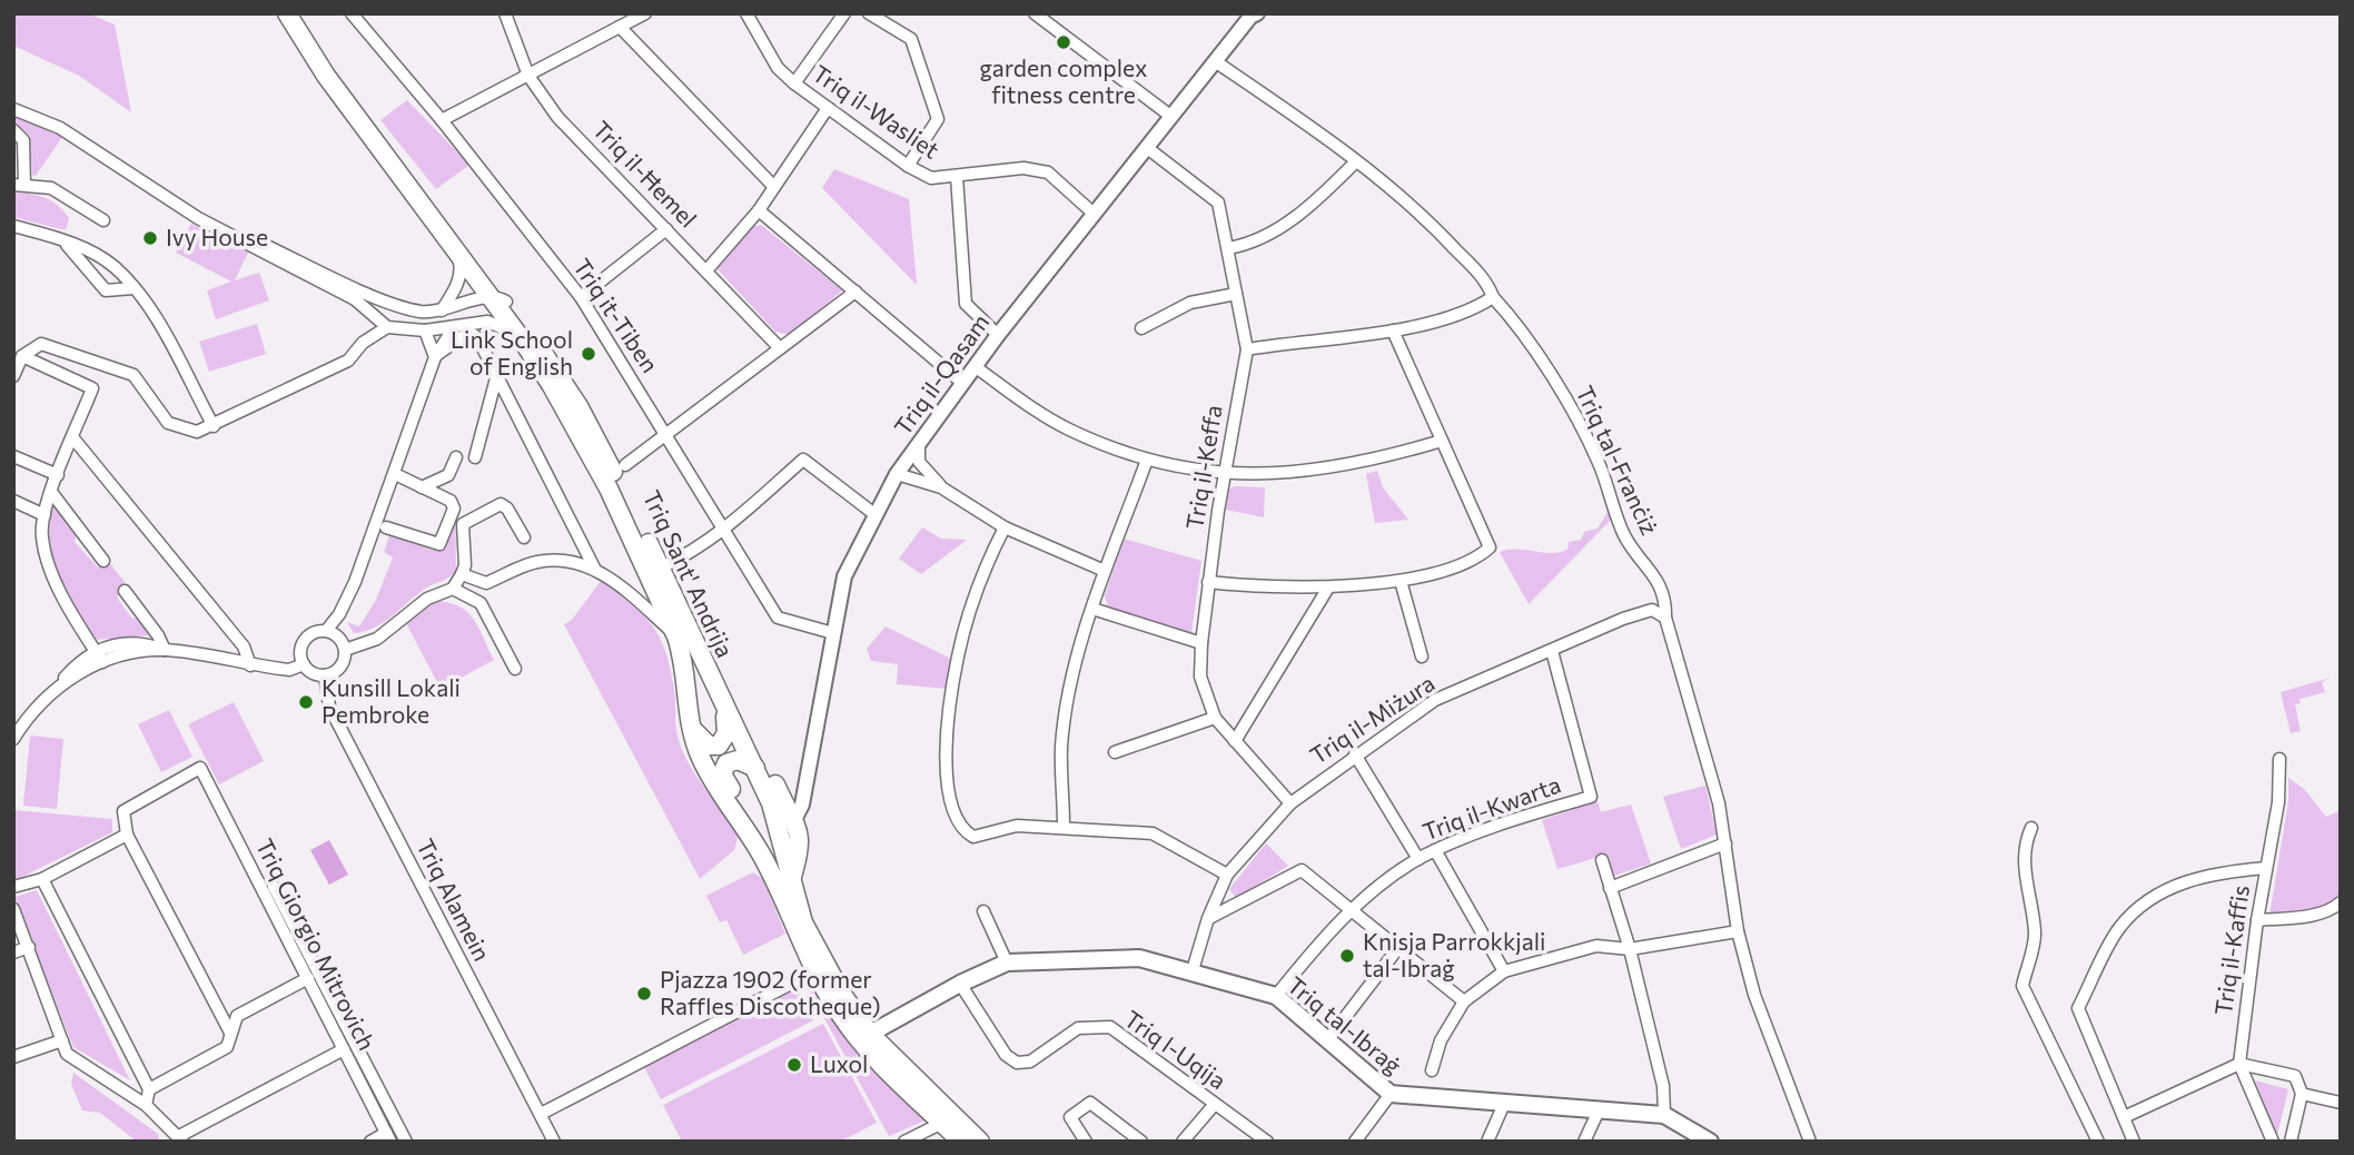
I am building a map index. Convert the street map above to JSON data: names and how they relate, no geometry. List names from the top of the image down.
{
  "streets": {
    "highway": ["Triq Sant' Andrija"],
    "main road": ["Triq tal-Ibraġ"],
    "street": [
      "Triq il-Wasliet",
      "Triq il-Ħemel",
      "Triq it-Tiben",
      "Triq il-Qasam",
      "Triq tal-Franċiż",
      "Triq il-Keffa",
      "Triq il-Miżura",
      "Triq il-Kwarta",
      "Triq Alamein",
      "Triq Giorgio Mitrovich",
      "Triq il-Kaffis",
      "Triq l-Uqija"
    ]
  },
  "crossings": [
    ["Triq il-Wasliet", "Triq il-Qasam"],
    ["Triq it-Tiben", "Triq il-Qasam"],
    ["Triq il-Qasam", "Triq tal-Franċiż"],
    ["Triq il-Qasam", "Triq il-Keffa"],
    ["Triq tal-Franċiż", "Triq il-Miżura"],
    ["Triq il-Keffa", "Triq il-Miżura"],
    ["Triq Sant' Andrija", "Triq tal-Ibraġ"],
    ["Triq il-Miżura", "Triq il-Kwarta"],
    ["Triq il-Miżura", "Triq tal-Ibraġ"],
    ["Triq il-Kwarta", "Triq tal-Ibraġ"],
    ["Triq tal-Ibraġ", "Triq l-Uqija"]
  ],
  "places": [
    "garden complex fitness centre",
    "Ivy House",
    "Link School of English",
    "Kunsill Lokali Pembroke",
    "Knisja Parrokkjali tal-Ibraġ",
    "Pjazza 1902 (former Raffles Discotheque)",
    "Luxol"
  ]
}
